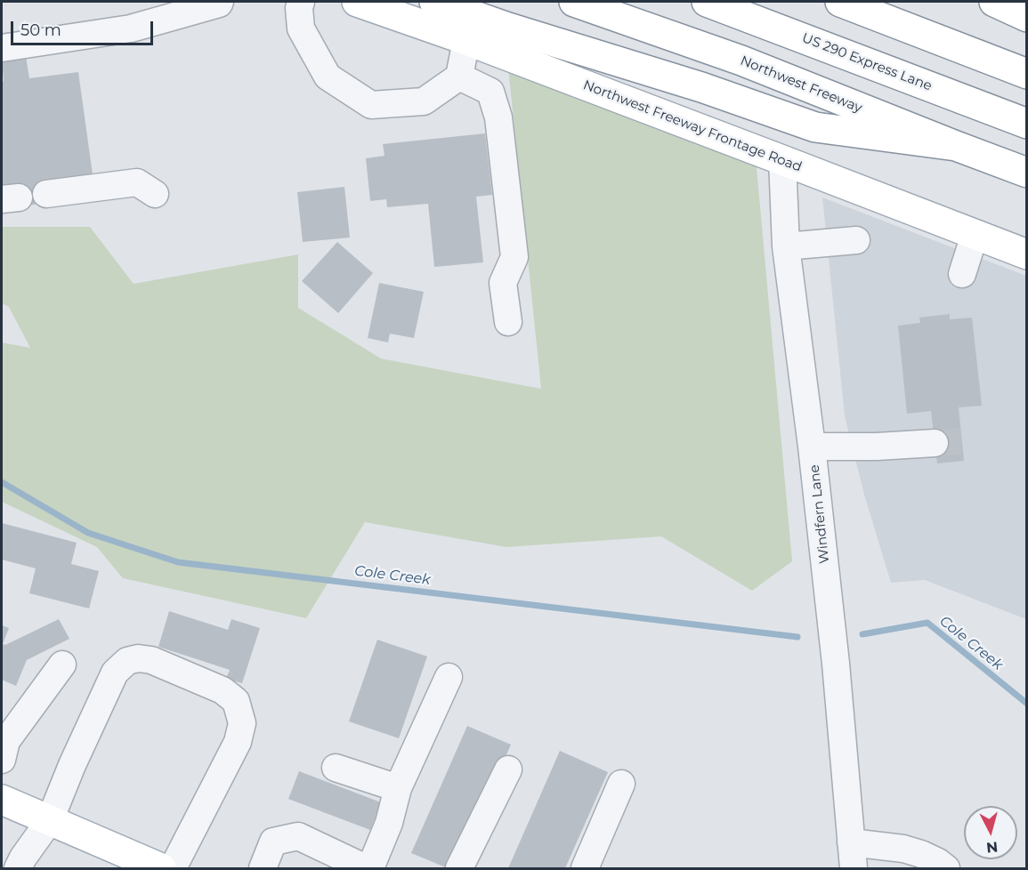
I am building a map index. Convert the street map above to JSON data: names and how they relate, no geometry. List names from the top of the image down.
{
  "streets": {
    "main road": ["US 290 Express Lane", "Northwest Freeway", "Northwest Freeway Frontage Road"],
    "street": ["Windfern Lane"]
  },
  "crossings": [
    ["Northwest Freeway Frontage Road", "Windfern Lane"]
  ],
  "water": ["Cole Creek"],
  "scale_bar": "50 m",
  "north": "bottom"
}
